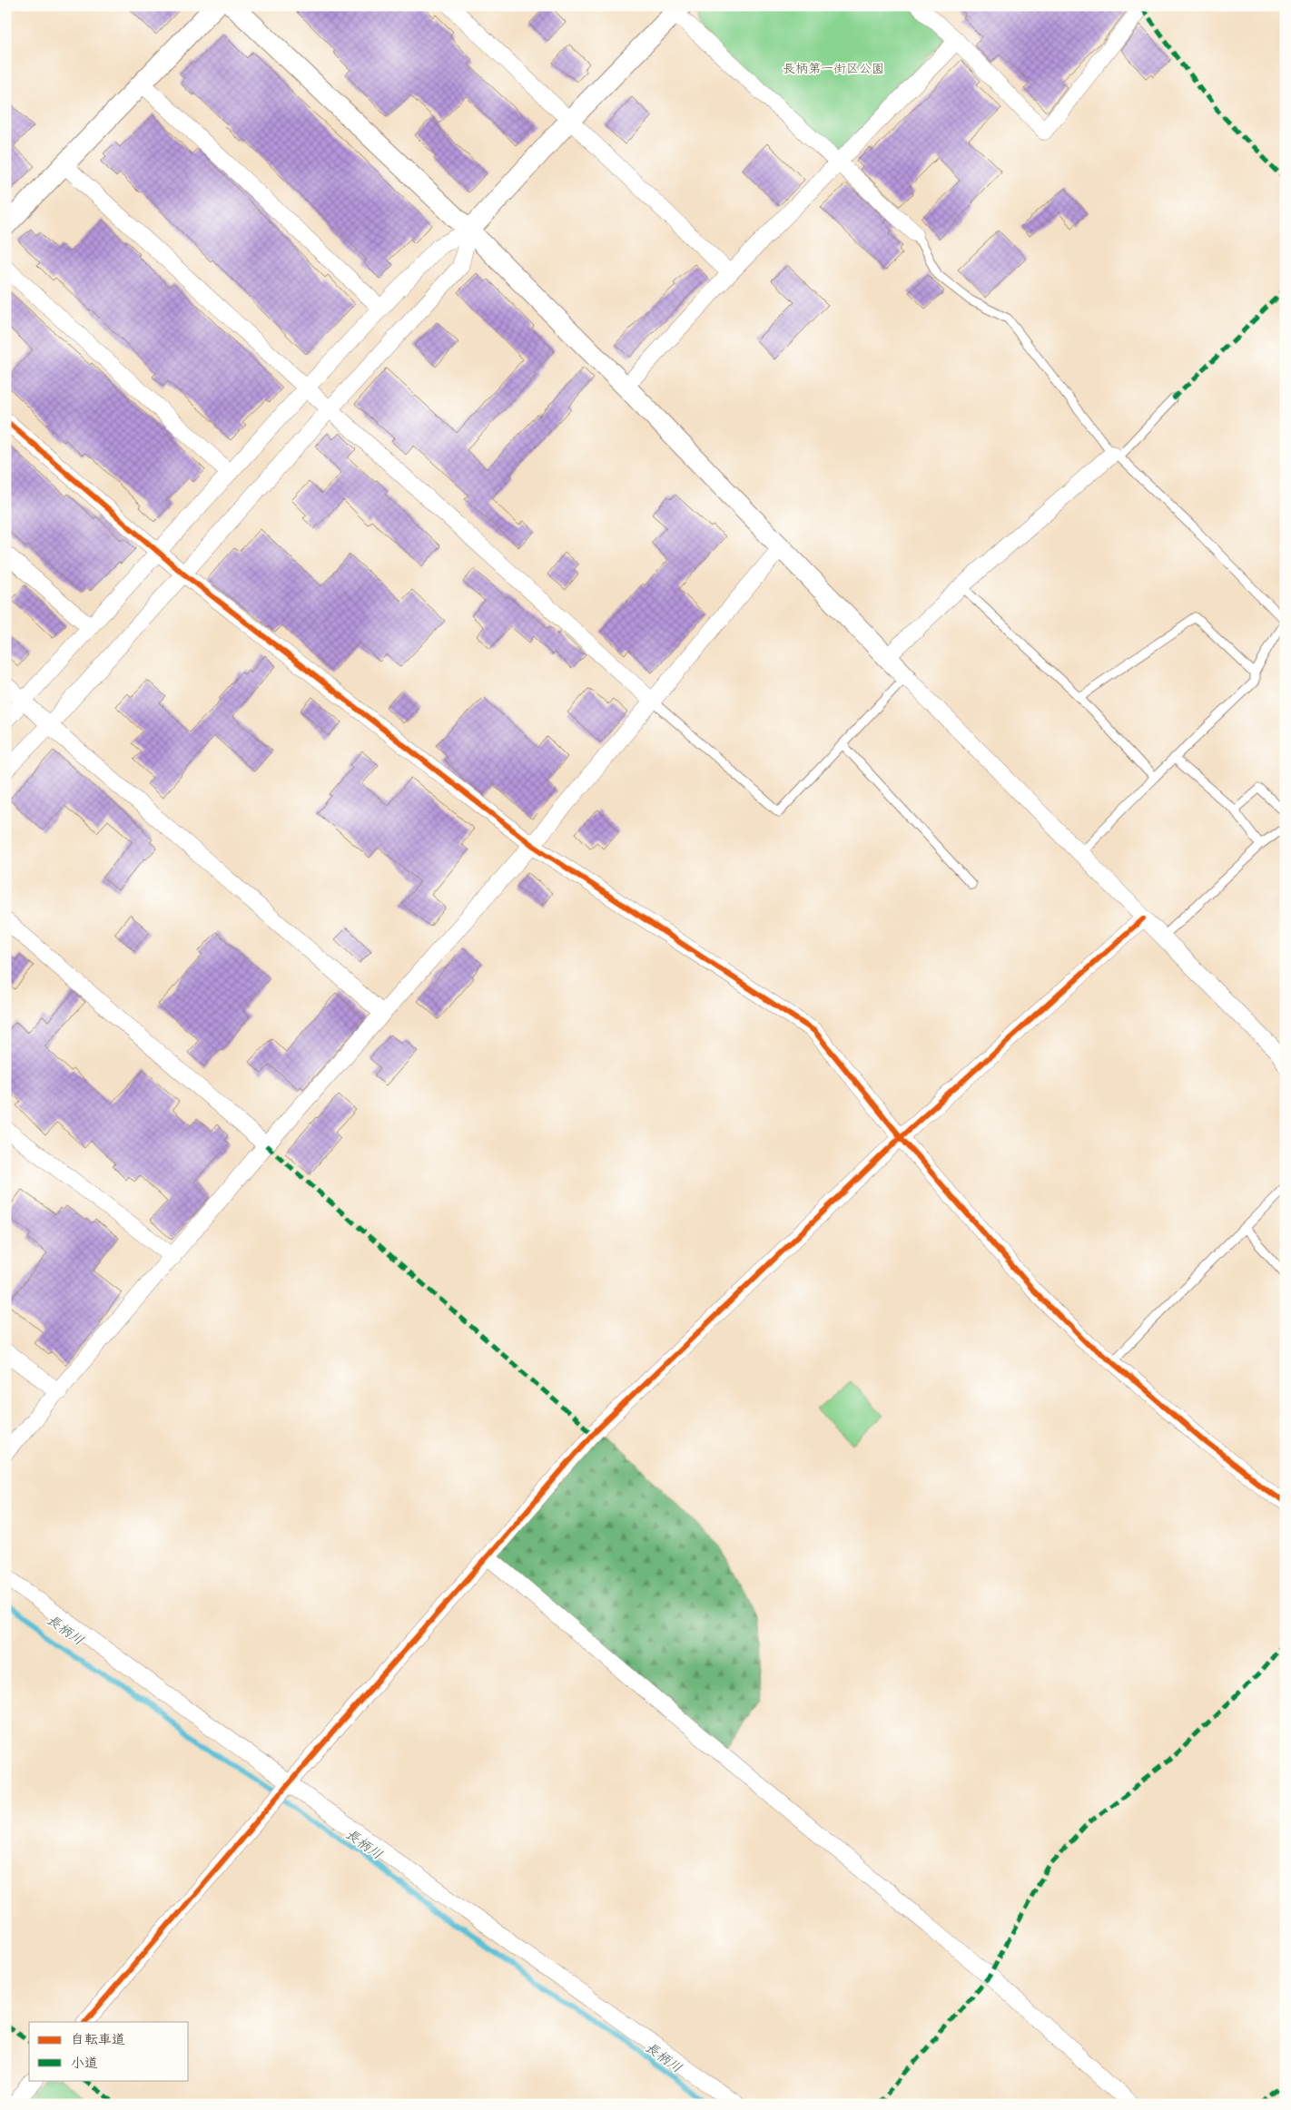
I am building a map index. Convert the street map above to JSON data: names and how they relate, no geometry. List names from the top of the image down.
{
  "water": ["長柄川"],
  "parks": ["長柄第一街区公園"],
  "legend": ["自転車道", "小道"]
}
